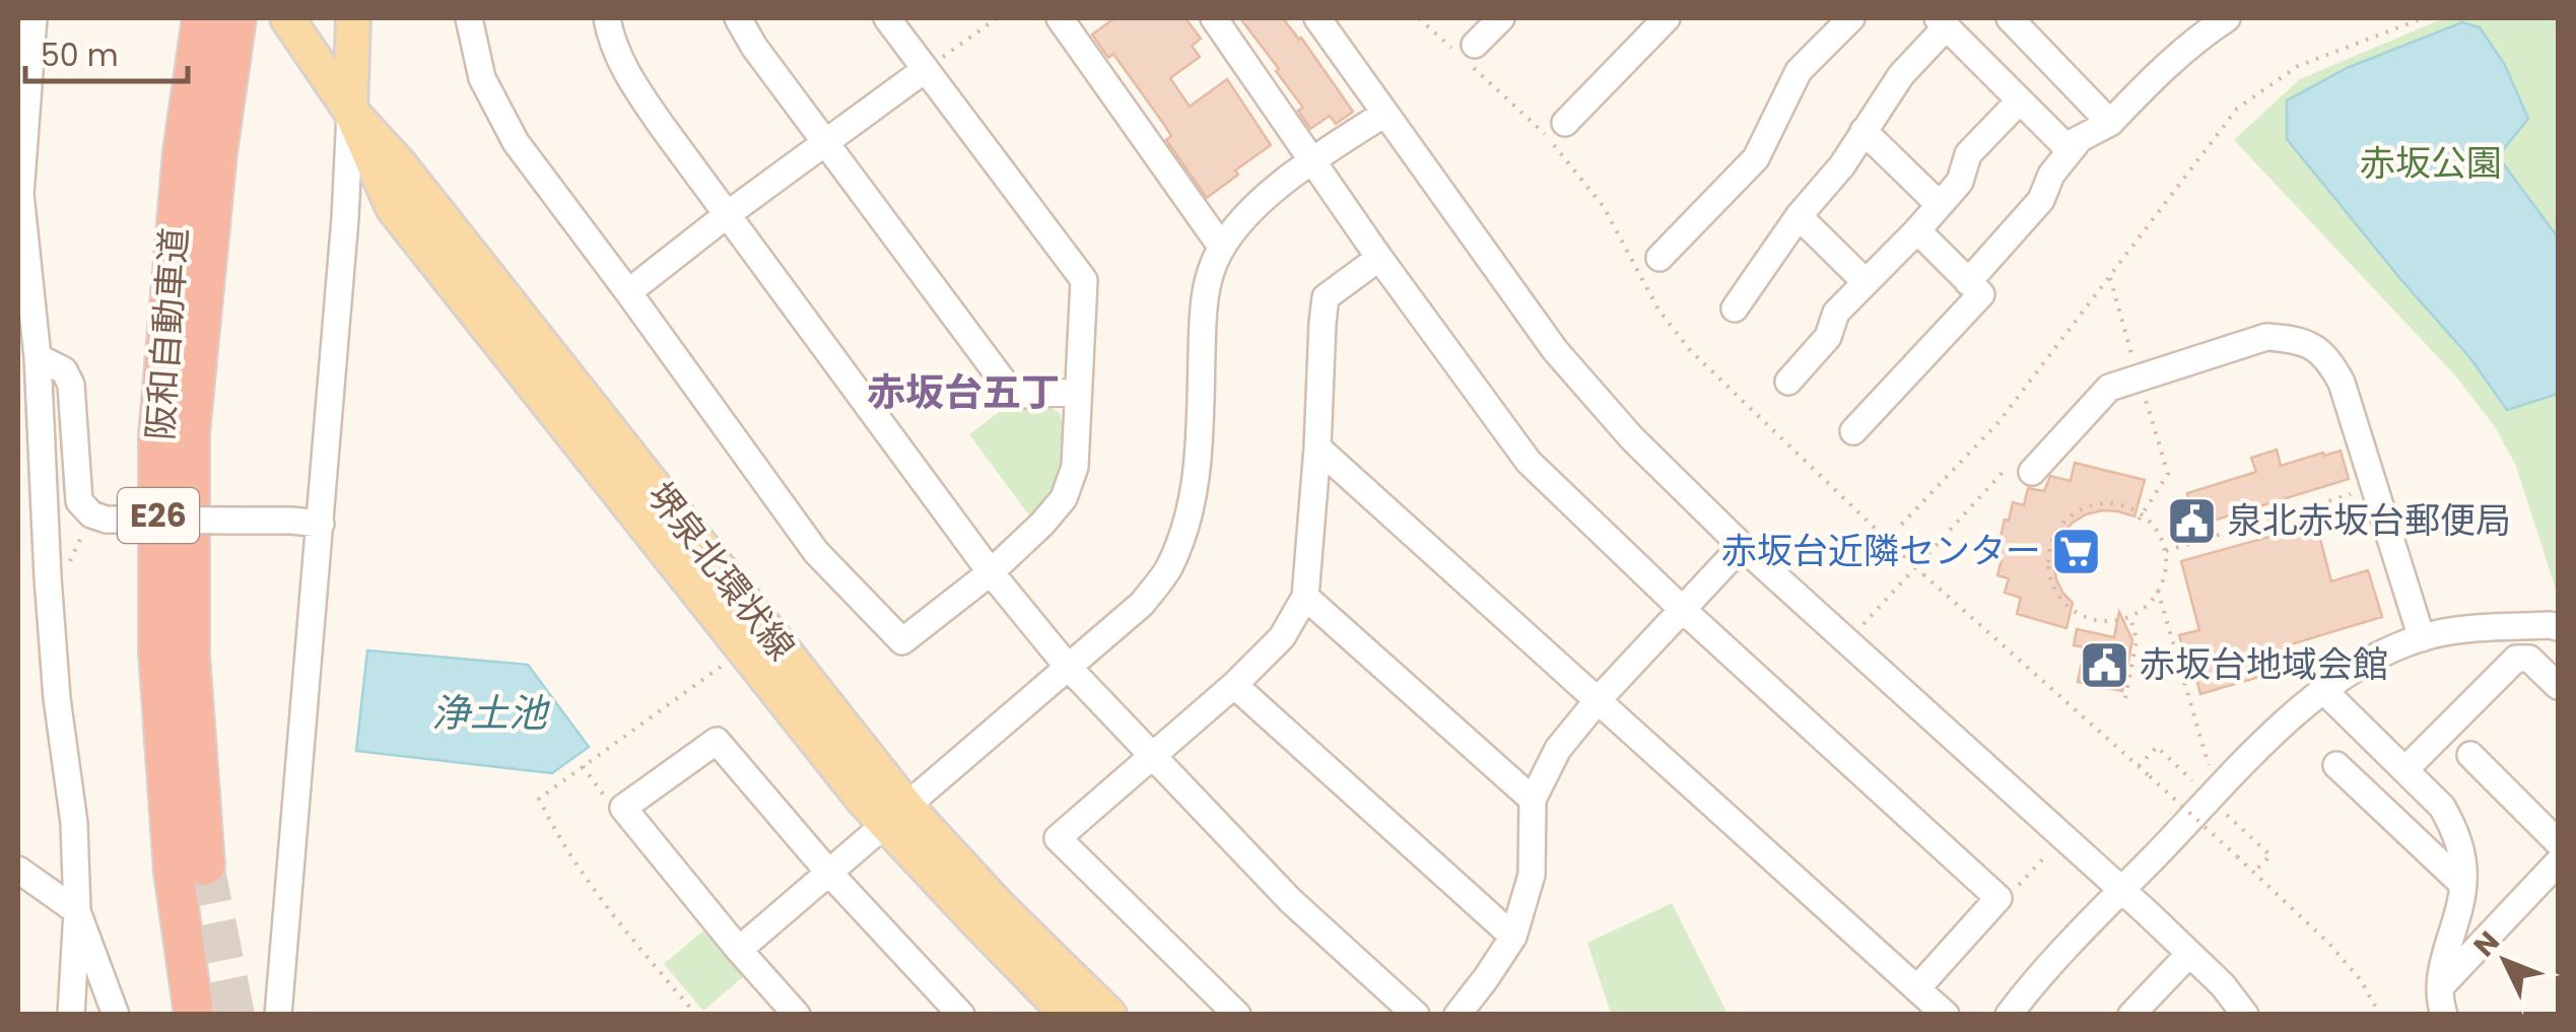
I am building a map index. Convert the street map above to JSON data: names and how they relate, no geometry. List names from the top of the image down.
{
  "streets": {
    "highway": ["阪和自動車道", "E26"],
    "main road": ["堺泉北環状線"]
  },
  "districts": ["赤坂台五丁"],
  "water": ["浄土池"],
  "parks": ["赤坂公園"],
  "places": {
    "public building": ["泉北赤坂台郵便局", "赤坂台地域会館"],
    "supermarket": ["赤坂台近隣センター"]
  },
  "scale_bar": "50 m",
  "north": "top left"
}
